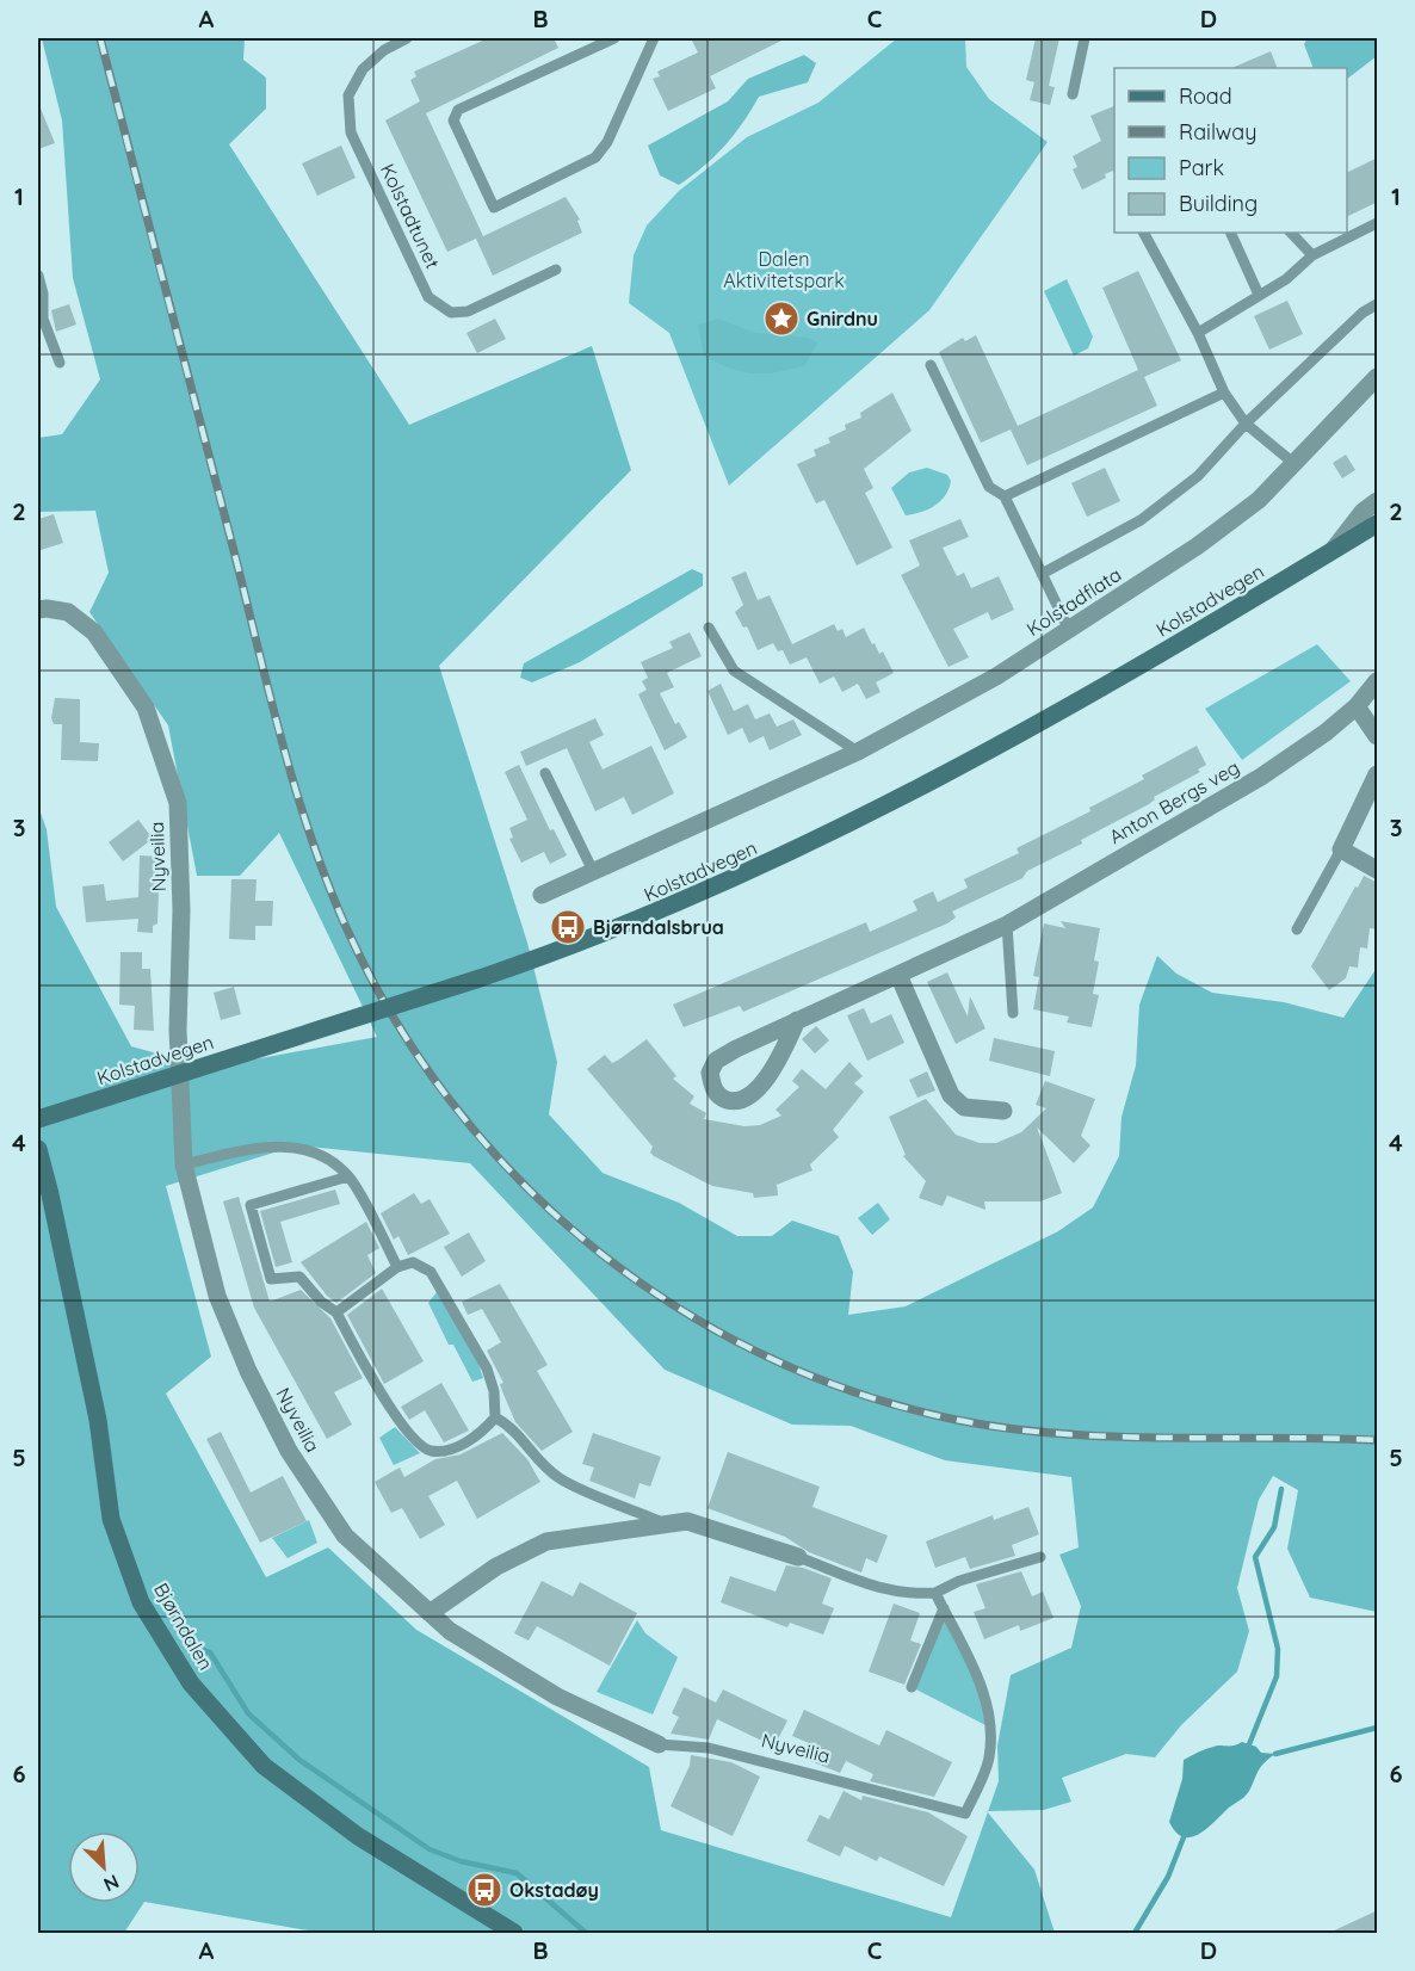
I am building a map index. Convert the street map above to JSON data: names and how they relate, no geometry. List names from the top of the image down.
{
  "streets": {
    "main road": ["Kolstadvegen", "Bjørndalen"],
    "street": ["Kolstadflata", "Anton Bergs veg", "Nyveilia"],
    "lane": ["Kolstadtunet"]
  },
  "parks": ["Dalen Aktivitetspark"],
  "places": {
    "place": ["Gnirdnu"],
    "bus stop": ["Bjørndalsbrua", "Okstadøy"]
  },
  "legend": [
    "Road",
    "Railway",
    "Park",
    "Building"
  ],
  "north": "bottom right",
  "grid": {
    "columns": [
      "A",
      "B",
      "C",
      "D"
    ],
    "rows": [
      "1",
      "2",
      "3",
      "4",
      "5",
      "6"
    ]
  }
}
